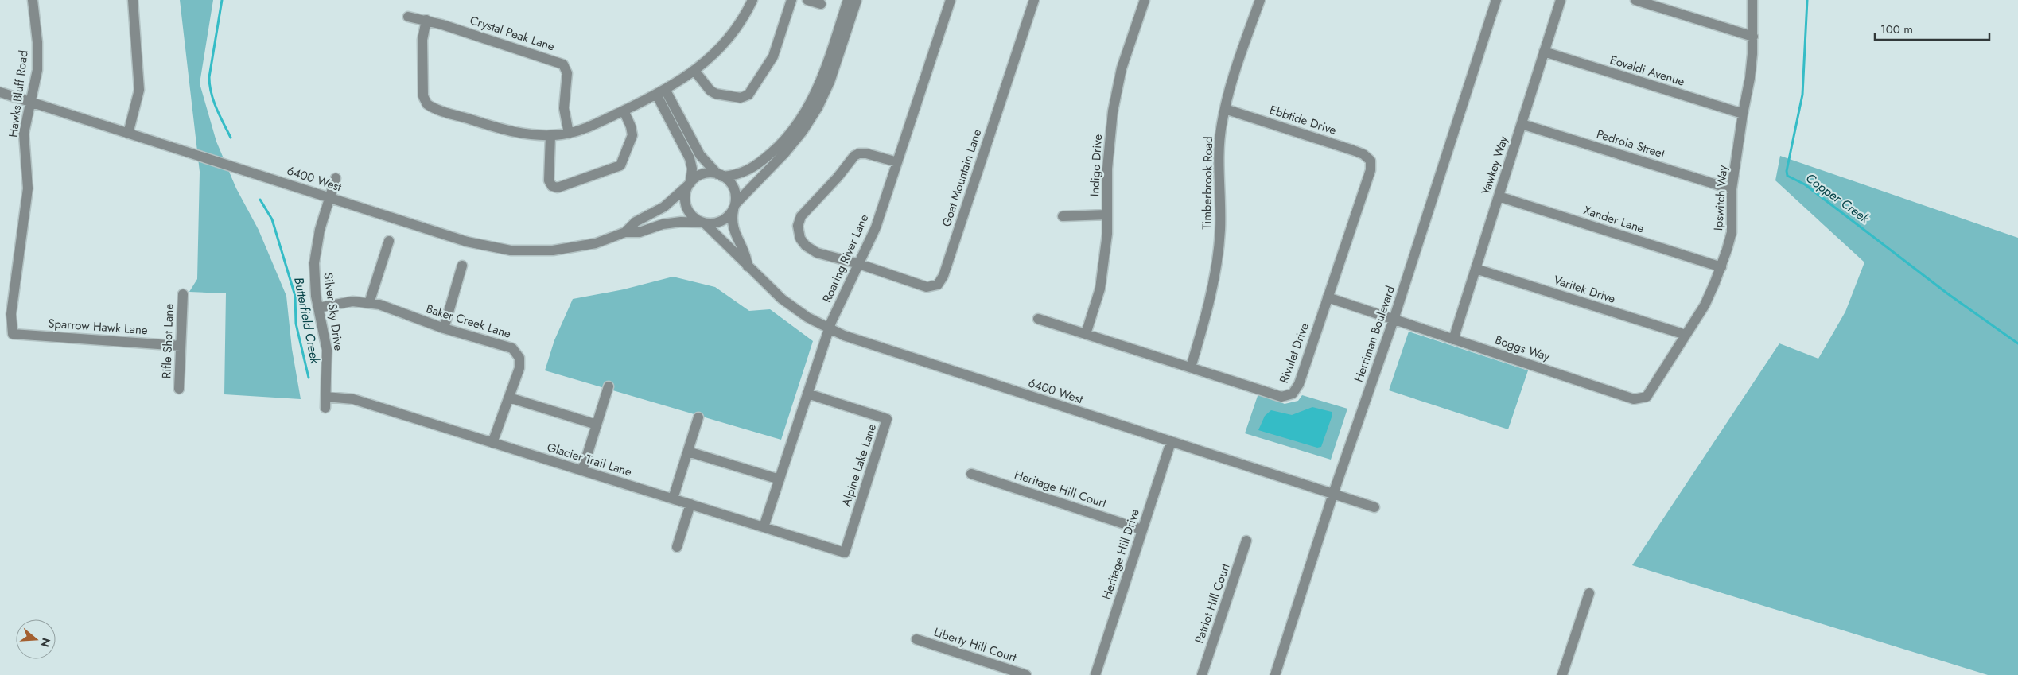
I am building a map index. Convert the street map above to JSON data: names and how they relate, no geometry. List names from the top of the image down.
{
  "streets": {
    "street": [
      "Crystal Peak Lane",
      "Eovaldi Avenue",
      "Hawks Bluff Road",
      "Ebbtide Drive",
      "Pedroia Street",
      "Indigo Drive",
      "Yawkey Way",
      "Goat Mountain Lane",
      "6400 West",
      "Timberbrook Road",
      "Ipswitch Way",
      "Xander Lane",
      "Roaring River Lane",
      "Varitek Drive",
      "Silver Sky Drive",
      "Baker Creek Lane",
      "Sparrow Hawk Lane",
      "Herriman Boulevard",
      "Rifle Shot Lane",
      "Boggs Way",
      "Rivulet Drive",
      "Glacier Trail Lane",
      "Alpine Lake Lane",
      "Heritage Hill Court",
      "Heritage Hill Drive",
      "Patriot Hill Court",
      "Liberty Hill Court"
    ]
  },
  "crossings": [
    ["Eovaldi Avenue", "Yawkey Way"],
    ["Eovaldi Avenue", "Ipswitch Way"],
    ["Hawks Bluff Road", "6400 West"],
    ["Hawks Bluff Road", "Sparrow Hawk Lane"],
    ["Ebbtide Drive", "Timberbrook Road"],
    ["Ebbtide Drive", "Rivulet Drive"],
    ["Pedroia Street", "Yawkey Way"],
    ["Pedroia Street", "Ipswitch Way"],
    ["Indigo Drive", "Rivulet Drive"],
    ["Yawkey Way", "Xander Lane"],
    ["Yawkey Way", "Varitek Drive"],
    ["Yawkey Way", "Boggs Way"],
    ["Goat Mountain Lane", "Roaring River Lane"],
    ["6400 West", "Roaring River Lane"],
    ["6400 West", "Silver Sky Drive"],
    ["6400 West", "Herriman Boulevard"],
    ["6400 West", "Heritage Hill Drive"],
    ["Timberbrook Road", "Rivulet Drive"],
    ["Ipswitch Way", "Xander Lane"],
    ["Ipswitch Way", "Varitek Drive"],
    ["Ipswitch Way", "Boggs Way"],
    ["Roaring River Lane", "Glacier Trail Lane"],
    ["Roaring River Lane", "Alpine Lake Lane"],
    ["Silver Sky Drive", "Baker Creek Lane"],
    ["Silver Sky Drive", "Glacier Trail Lane"],
    ["Baker Creek Lane", "Glacier Trail Lane"],
    ["Sparrow Hawk Lane", "Rifle Shot Lane"],
    ["Herriman Boulevard", "Boggs Way"],
    ["Boggs Way", "Rivulet Drive"],
    ["Glacier Trail Lane", "Alpine Lake Lane"],
    ["Heritage Hill Court", "Heritage Hill Drive"]
  ],
  "water": ["Copper Creek", "Butterfield Creek"],
  "scale_bar": "100 m",
  "north": "right"
}
